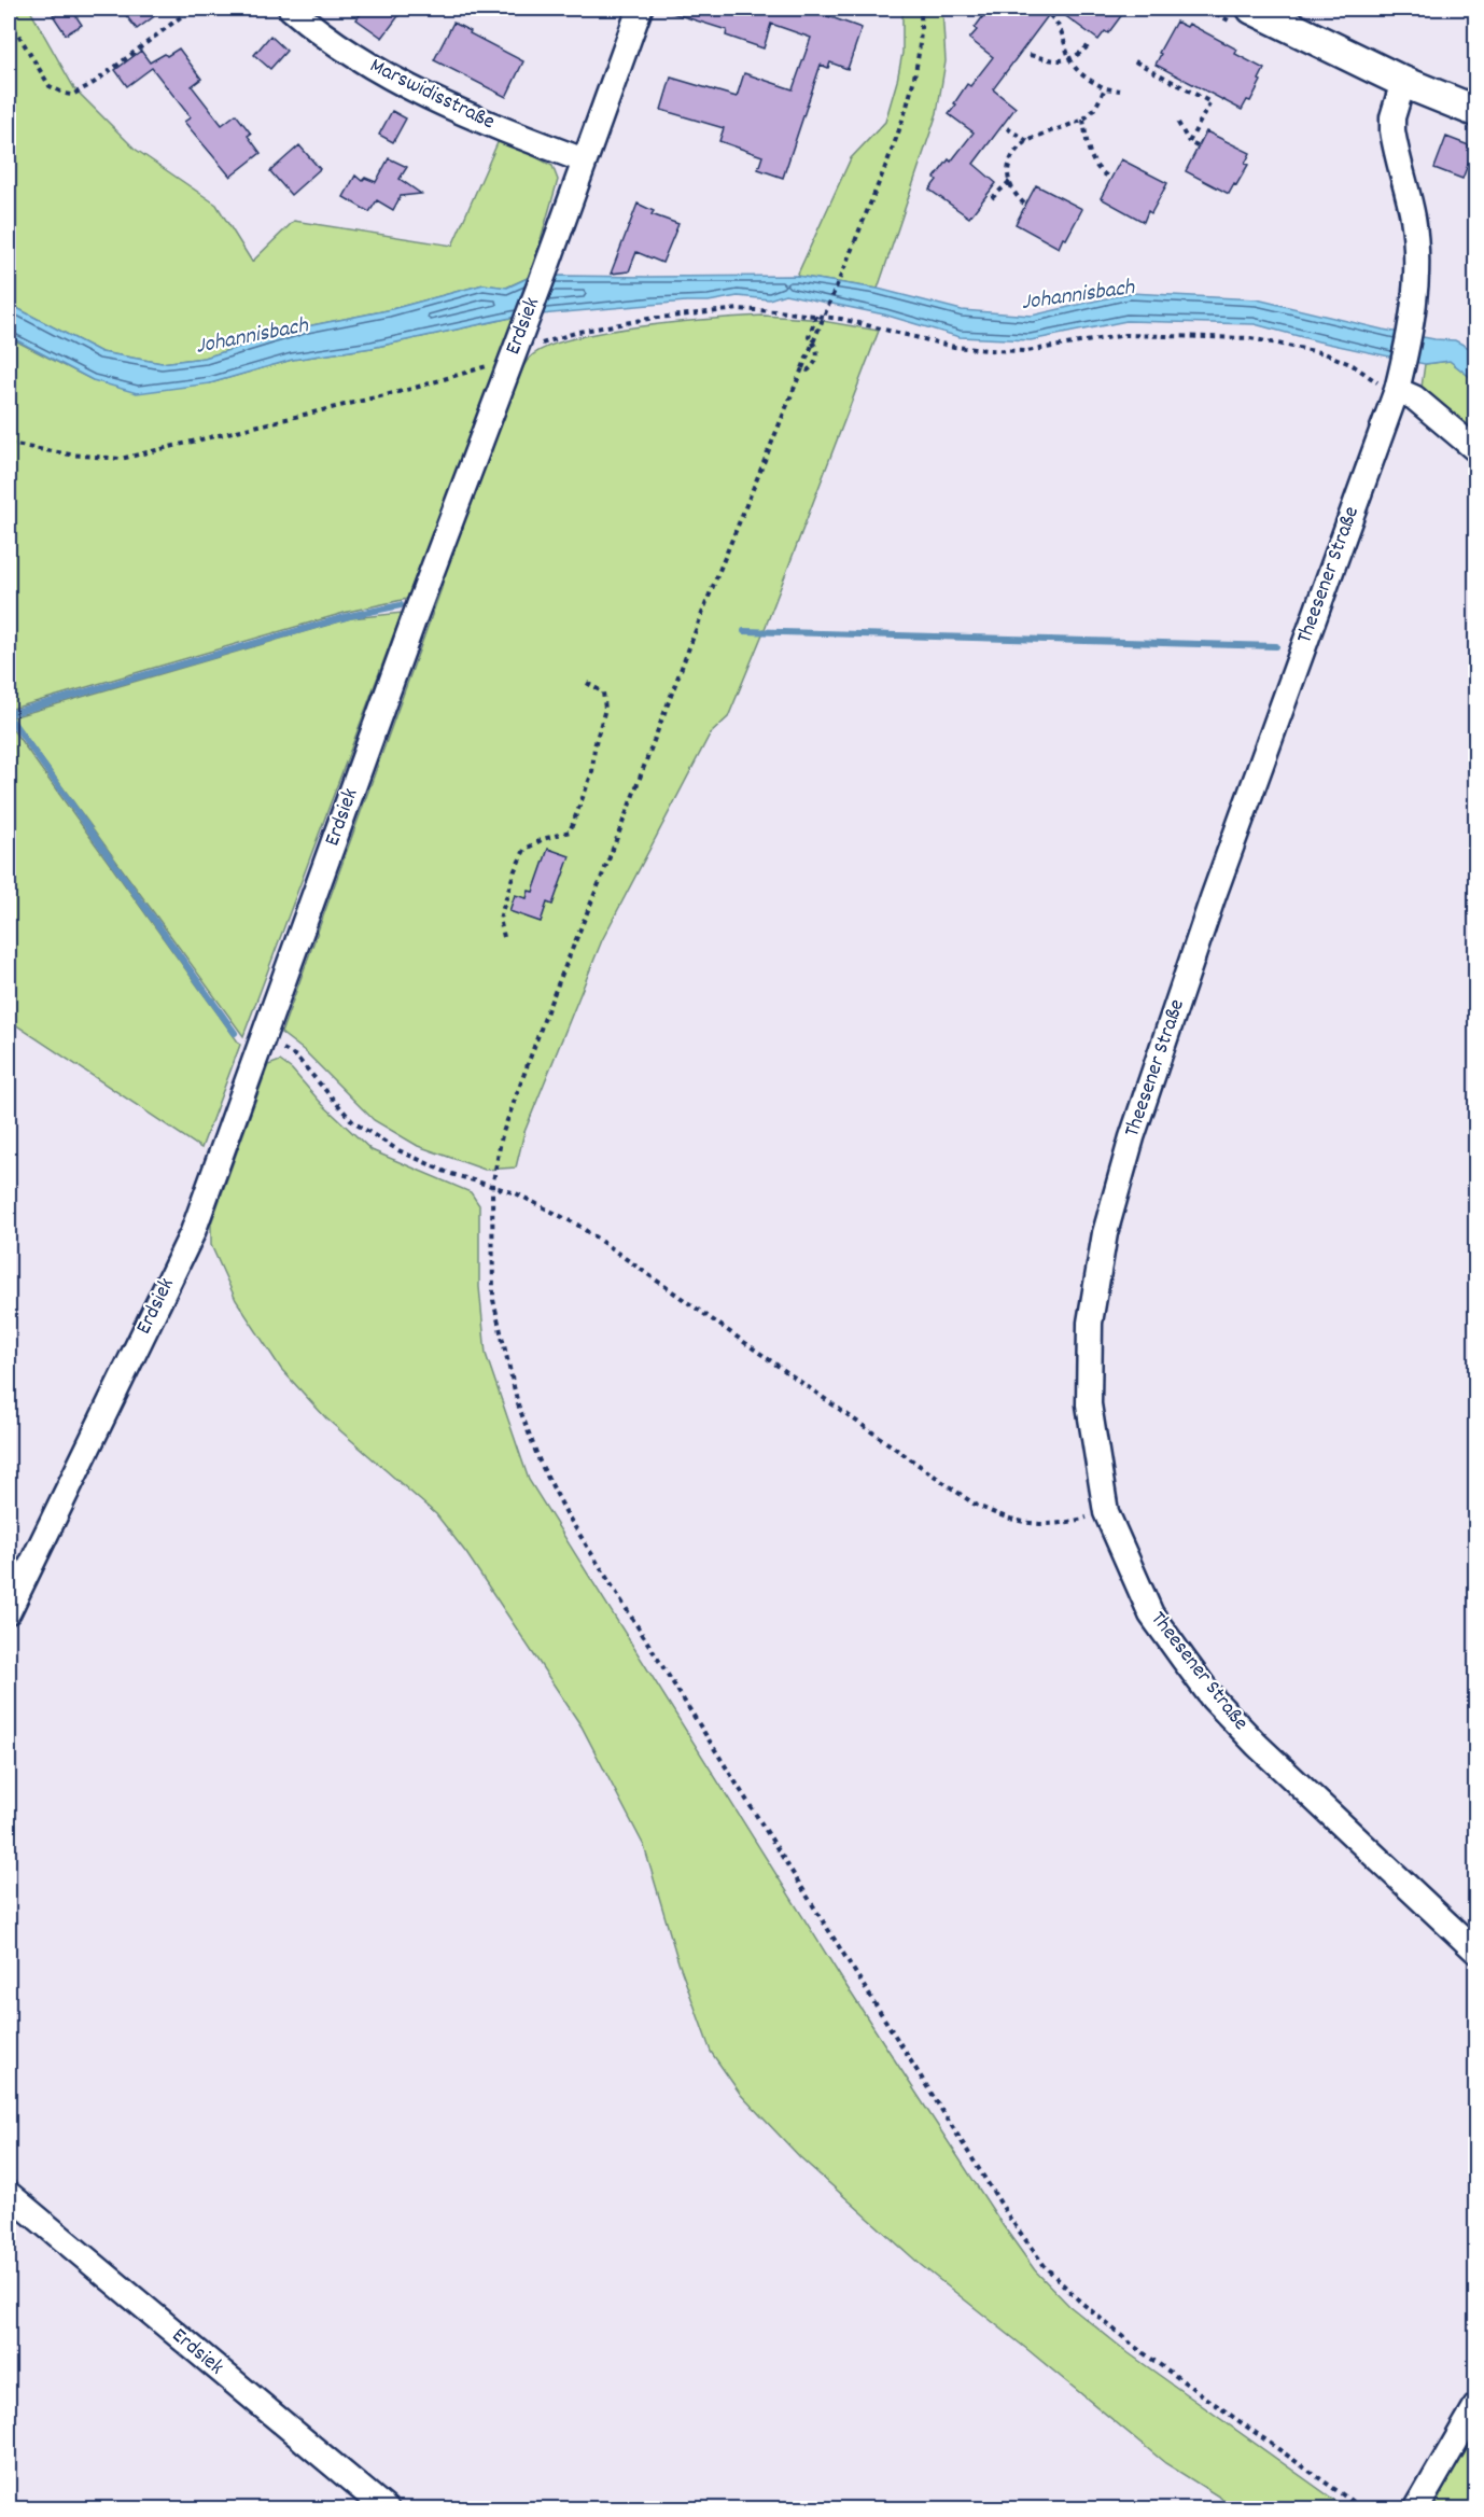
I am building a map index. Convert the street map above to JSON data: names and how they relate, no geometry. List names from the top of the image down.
{
  "streets": {
    "street": ["Marswidisstraße", "Erdsiek", "Theesener Straße"]
  },
  "crossings": [
    ["Marswidisstraße", "Erdsiek"]
  ],
  "water": ["Johannisbach"]
}
